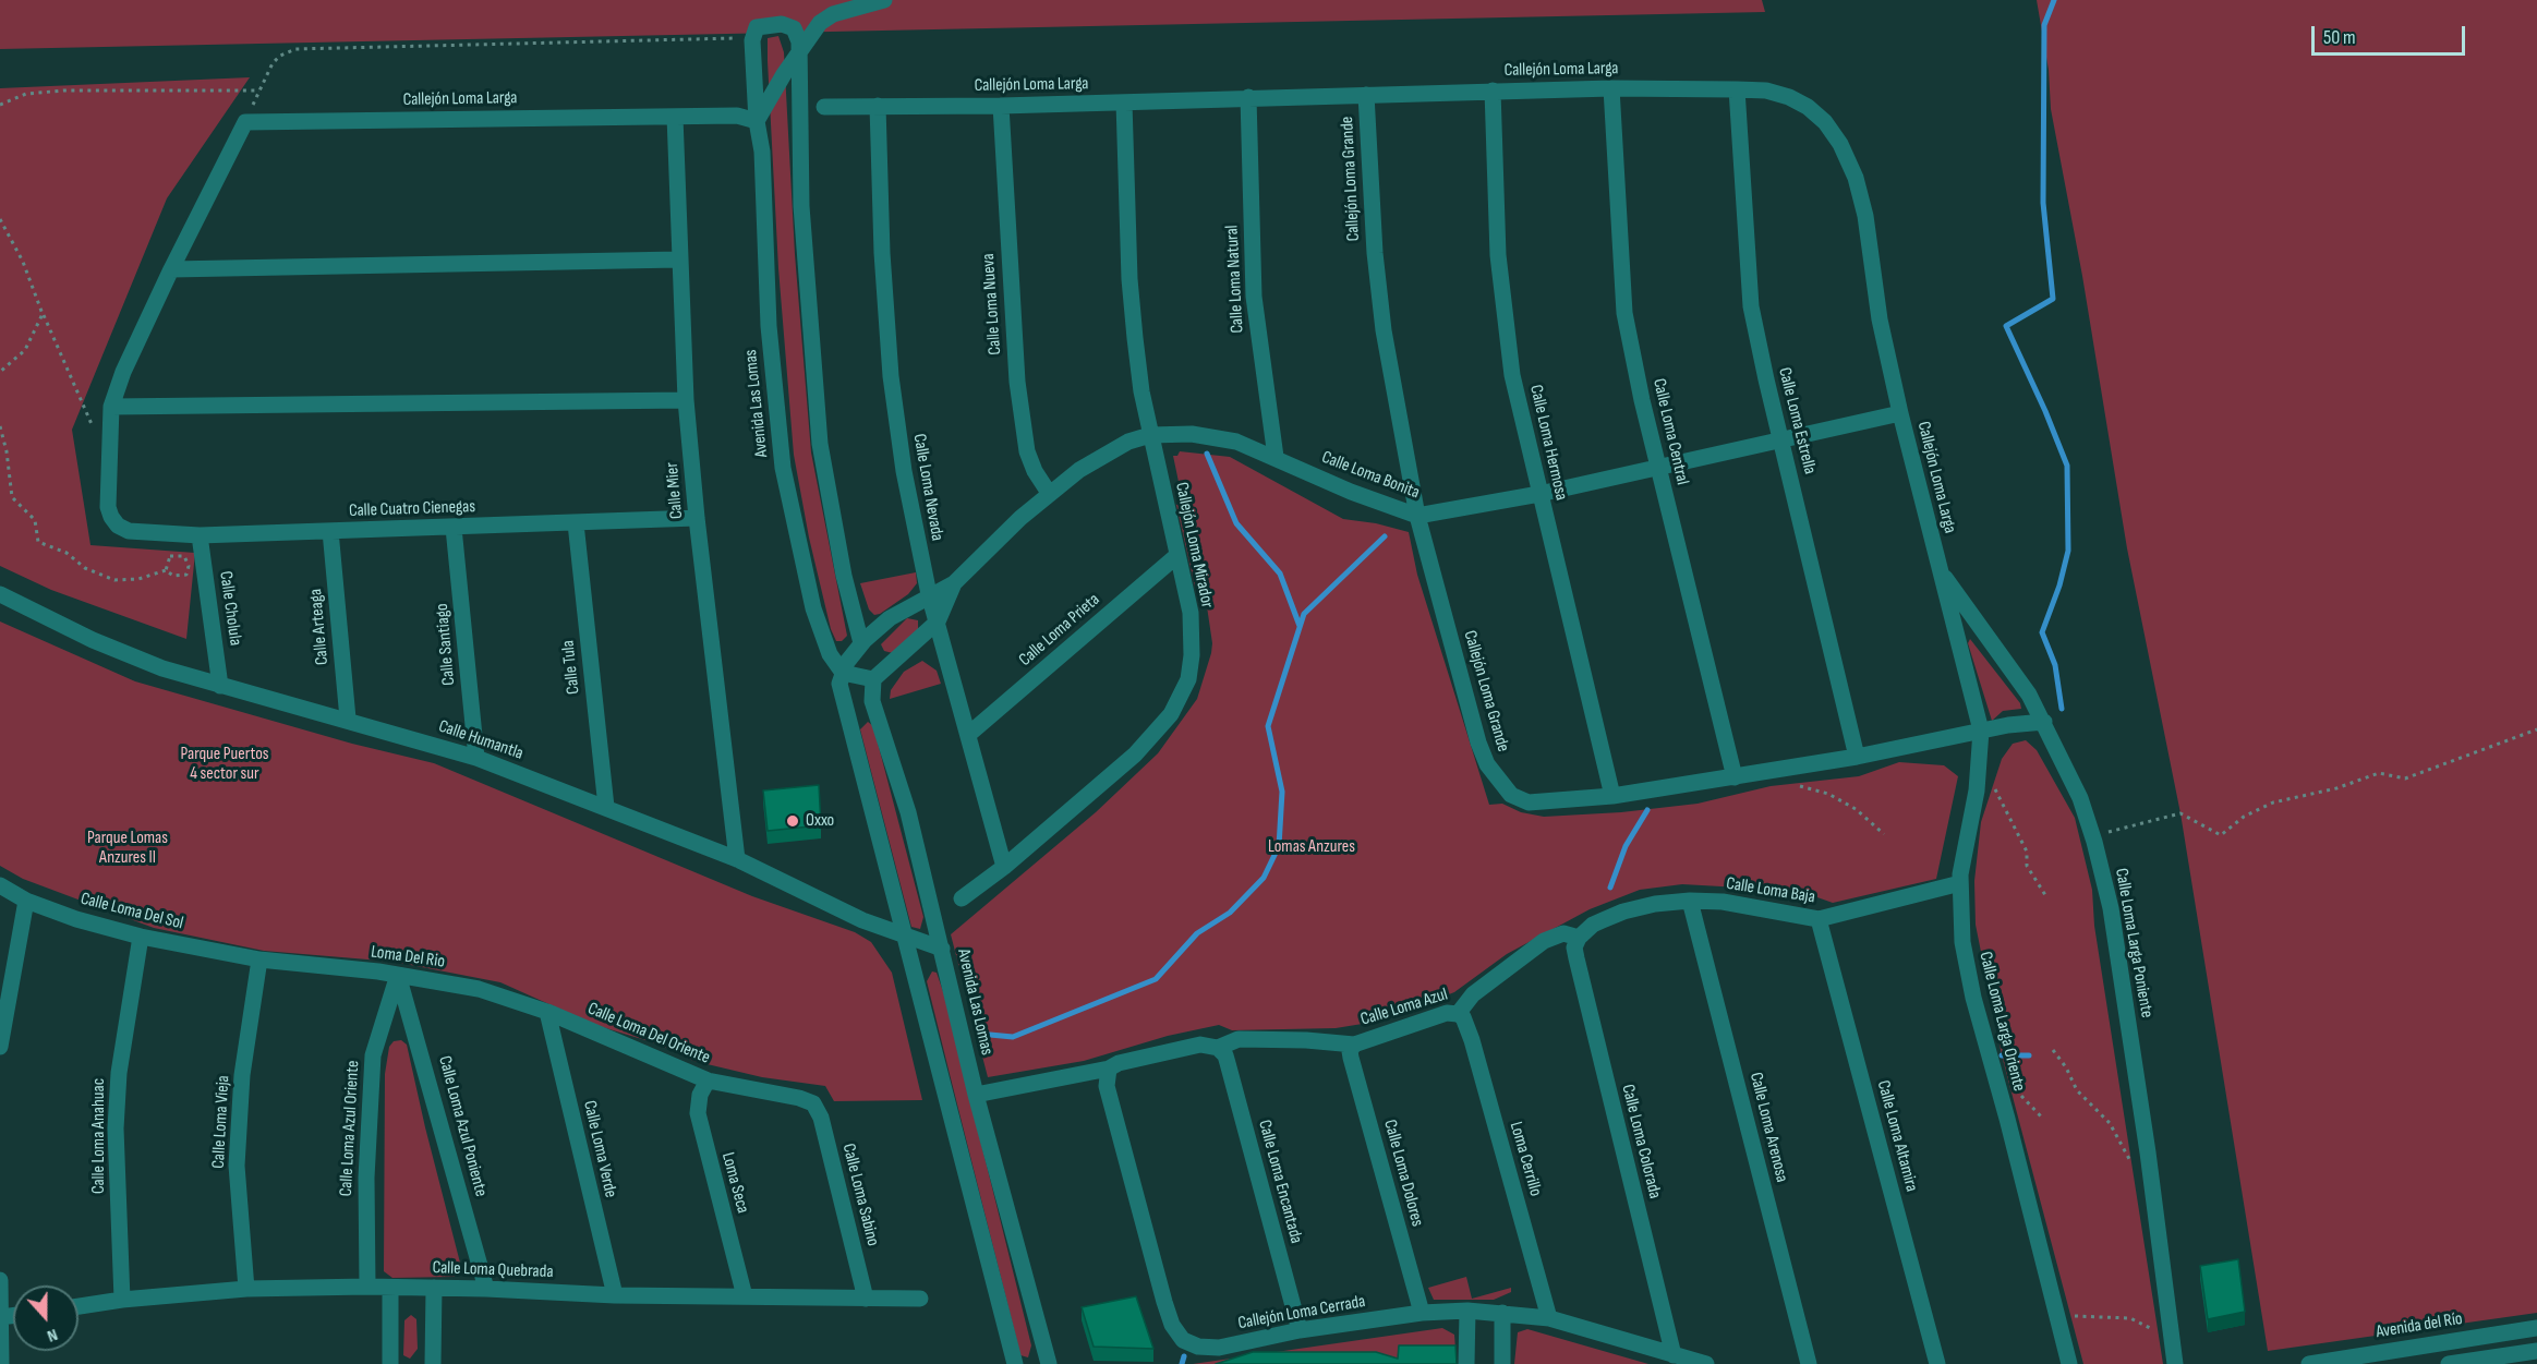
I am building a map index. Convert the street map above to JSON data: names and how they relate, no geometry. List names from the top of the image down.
{
  "streets": {
    "street": [
      "Callejón Loma Larga",
      "Callejón Loma Grande",
      "Calle Loma Natural",
      "Calle Loma Nueva",
      "Avenida Las Lomas",
      "Calle Loma Estrella",
      "Calle Loma Central",
      "Calle Loma Hermosa",
      "Calle Loma Bonita",
      "Calle Loma Nevada",
      "Calle Mier",
      "Calle Cuatro Cienegas",
      "Callejón Loma Mirador",
      "Calle Cholula",
      "Calle Arteaga",
      "Calle Loma Prieta",
      "Calle Santiago",
      "Calle Tula",
      "Calle Humantla",
      "Calle Loma Baja",
      "Calle Loma Del Sol",
      "Calle Loma Larga Poniente",
      "Loma Del Rio",
      "Calle Loma Azul",
      "Calle Loma Larga Oriente",
      "Calle Loma Del Oriente",
      "Calle Loma Vieja",
      "Calle Loma Azul Poniente",
      "Calle Loma Arenosa",
      "Calle Loma Azul Oriente",
      "Calle Loma Anahuac",
      "Calle Loma Altamira",
      "Calle Loma Colorada",
      "Calle Loma Verde",
      "Loma Cerrillo",
      "Calle Loma Dolores",
      "Calle Loma Encantada",
      "Loma Seca",
      "Calle Loma Sabino",
      "Calle Loma Quebrada",
      "Callejón Loma Cerrada",
      "Avenida del Río"
    ]
  },
  "crossings": [
    ["Callejón Loma Larga", "Callejón Loma Grande"],
    ["Callejón Loma Larga", "Calle Loma Natural"],
    ["Callejón Loma Larga", "Calle Loma Nueva"],
    ["Callejón Loma Larga", "Avenida Las Lomas"],
    ["Callejón Loma Larga", "Calle Loma Estrella"],
    ["Callejón Loma Larga", "Calle Loma Central"],
    ["Callejón Loma Larga", "Calle Loma Hermosa"],
    ["Callejón Loma Larga", "Calle Loma Bonita"],
    ["Callejón Loma Larga", "Calle Loma Nevada"],
    ["Callejón Loma Larga", "Calle Mier"],
    ["Callejón Loma Larga", "Callejón Loma Mirador"],
    ["Callejón Loma Larga", "Calle Loma Larga Poniente"],
    ["Callejón Loma Larga", "Calle Loma Larga Oriente"],
    ["Callejón Loma Grande", "Calle Loma Estrella"],
    ["Callejón Loma Grande", "Calle Loma Central"],
    ["Callejón Loma Grande", "Calle Loma Hermosa"],
    ["Callejón Loma Grande", "Calle Loma Bonita"],
    ["Callejón Loma Grande", "Calle Loma Larga Poniente"],
    ["Callejón Loma Grande", "Calle Loma Larga Oriente"],
    ["Calle Loma Natural", "Calle Loma Bonita"],
    ["Calle Loma Nueva", "Calle Loma Bonita"],
    ["Avenida Las Lomas", "Calle Loma Bonita"],
    ["Avenida Las Lomas", "Calle Humantla"],
    ["Calle Loma Estrella", "Calle Loma Bonita"],
    ["Calle Loma Central", "Calle Loma Bonita"],
    ["Calle Loma Hermosa", "Calle Loma Bonita"],
    ["Calle Loma Bonita", "Calle Loma Nevada"],
    ["Calle Loma Bonita", "Callejón Loma Mirador"],
    ["Calle Loma Nevada", "Callejón Loma Mirador"],
    ["Calle Loma Nevada", "Calle Loma Prieta"],
    ["Calle Mier", "Calle Cuatro Cienegas"],
    ["Calle Mier", "Calle Humantla"],
    ["Calle Cuatro Cienegas", "Calle Cholula"],
    ["Calle Cuatro Cienegas", "Calle Arteaga"],
    ["Calle Cuatro Cienegas", "Calle Santiago"],
    ["Calle Cuatro Cienegas", "Calle Tula"],
    ["Callejón Loma Mirador", "Calle Loma Prieta"],
    ["Calle Cholula", "Calle Humantla"],
    ["Calle Arteaga", "Calle Humantla"],
    ["Calle Santiago", "Calle Humantla"],
    ["Calle Tula", "Calle Humantla"],
    ["Calle Loma Baja", "Calle Loma Azul"],
    ["Calle Loma Baja", "Calle Loma Larga Oriente"],
    ["Calle Loma Baja", "Calle Loma Arenosa"],
    ["Calle Loma Baja", "Calle Loma Altamira"],
    ["Calle Loma Baja", "Calle Loma Colorada"],
    ["Calle Loma Del Sol", "Loma Del Rio"],
    ["Calle Loma Del Sol", "Calle Loma Vieja"],
    ["Calle Loma Del Sol", "Calle Loma Anahuac"],
    ["Calle Loma Larga Poniente", "Calle Loma Larga Oriente"],
    ["Loma Del Rio", "Calle Loma Del Oriente"],
    ["Loma Del Rio", "Calle Loma Vieja"],
    ["Loma Del Rio", "Calle Loma Azul Poniente"],
    ["Loma Del Rio", "Calle Loma Azul Oriente"],
    ["Loma Del Rio", "Calle Loma Verde"],
    ["Calle Loma Azul", "Calle Loma Colorada"],
    ["Calle Loma Azul", "Loma Cerrillo"],
    ["Calle Loma Azul", "Calle Loma Dolores"],
    ["Calle Loma Azul", "Calle Loma Encantada"],
    ["Calle Loma Del Oriente", "Calle Loma Verde"],
    ["Calle Loma Del Oriente", "Loma Seca"],
    ["Calle Loma Del Oriente", "Calle Loma Sabino"],
    ["Calle Loma Vieja", "Calle Loma Quebrada"],
    ["Calle Loma Azul Poniente", "Calle Loma Azul Oriente"],
    ["Calle Loma Azul Poniente", "Calle Loma Quebrada"],
    ["Calle Loma Azul Oriente", "Calle Loma Quebrada"],
    ["Calle Loma Anahuac", "Calle Loma Quebrada"],
    ["Calle Loma Colorada", "Callejón Loma Cerrada"],
    ["Calle Loma Verde", "Calle Loma Quebrada"],
    ["Loma Cerrillo", "Callejón Loma Cerrada"],
    ["Calle Loma Dolores", "Callejón Loma Cerrada"],
    ["Calle Loma Encantada", "Callejón Loma Cerrada"],
    ["Loma Seca", "Calle Loma Quebrada"],
    ["Calle Loma Sabino", "Calle Loma Quebrada"]
  ],
  "parks": ["Parque Puertos 4 sector sur", "Parque Lomas Anzures II", "Lomas Anzures"],
  "places": ["Oxxo"],
  "scale_bar": "50 m",
  "north": "bottom"
}
